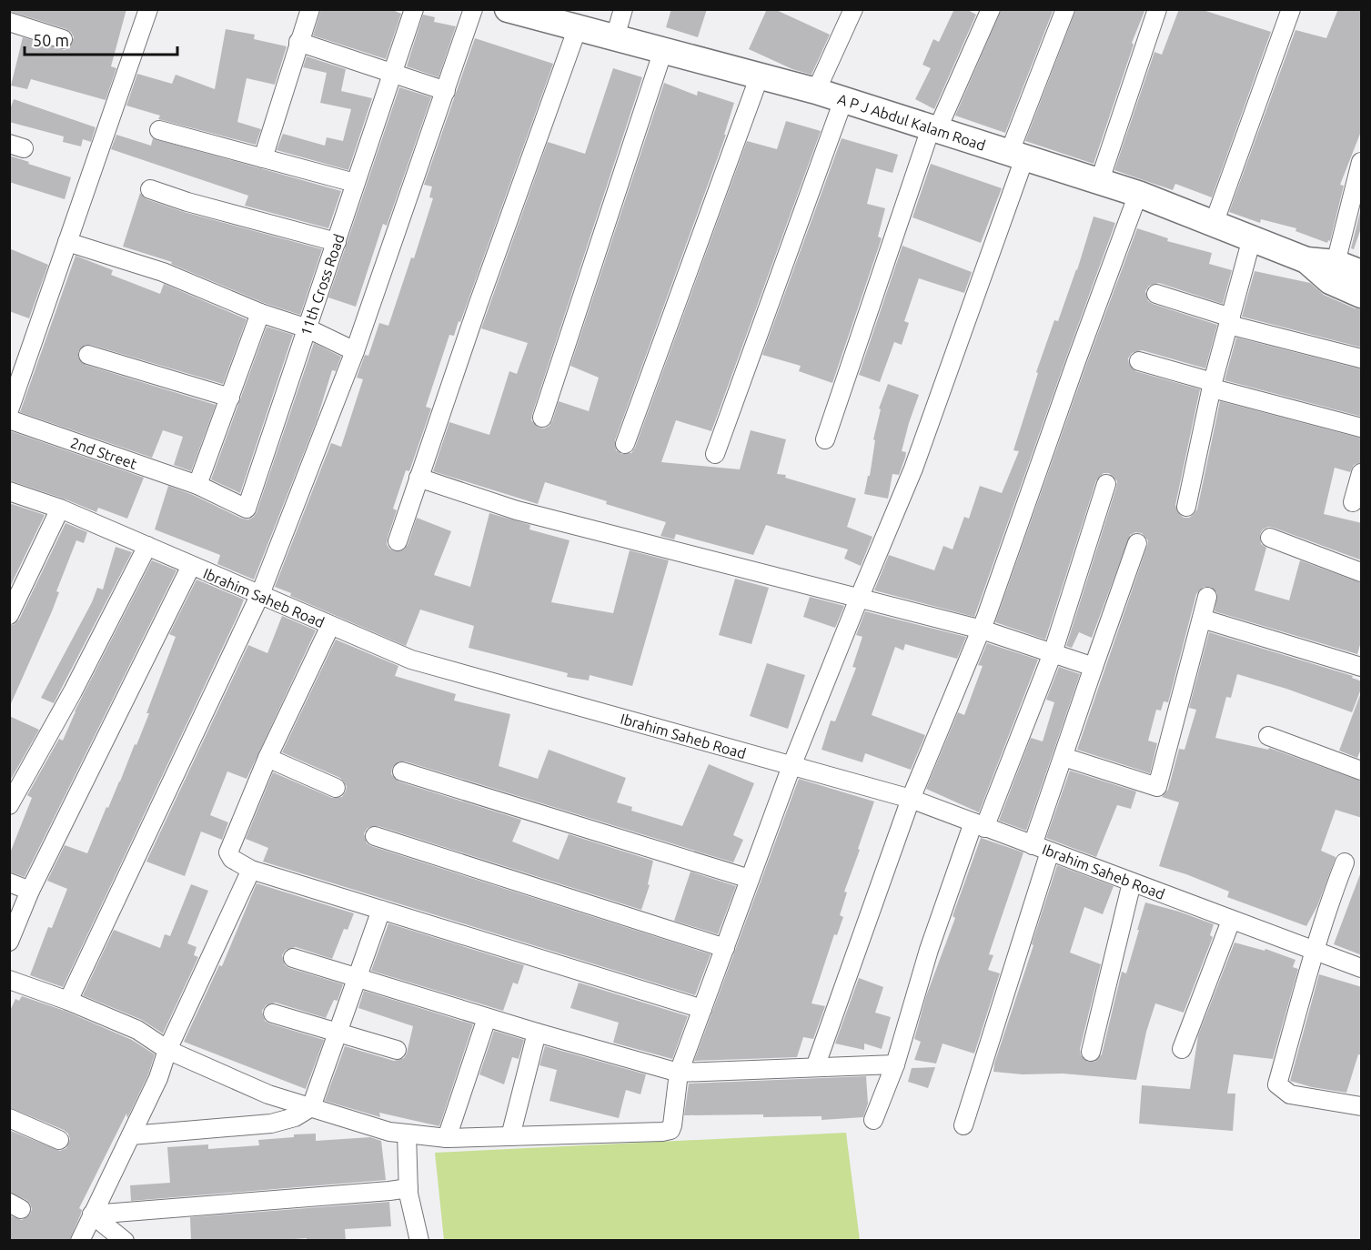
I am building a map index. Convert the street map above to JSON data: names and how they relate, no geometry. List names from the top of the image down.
{
  "streets": {
    "street": [
      "A P J Abdul Kalam Road",
      "11th Cross Road",
      "2nd Street",
      "Ibrahim Saheb Road"
    ]
  },
  "crossings": [
    ["11th Cross Road", "2nd Street"]
  ],
  "scale_bar": "50 m"
}
